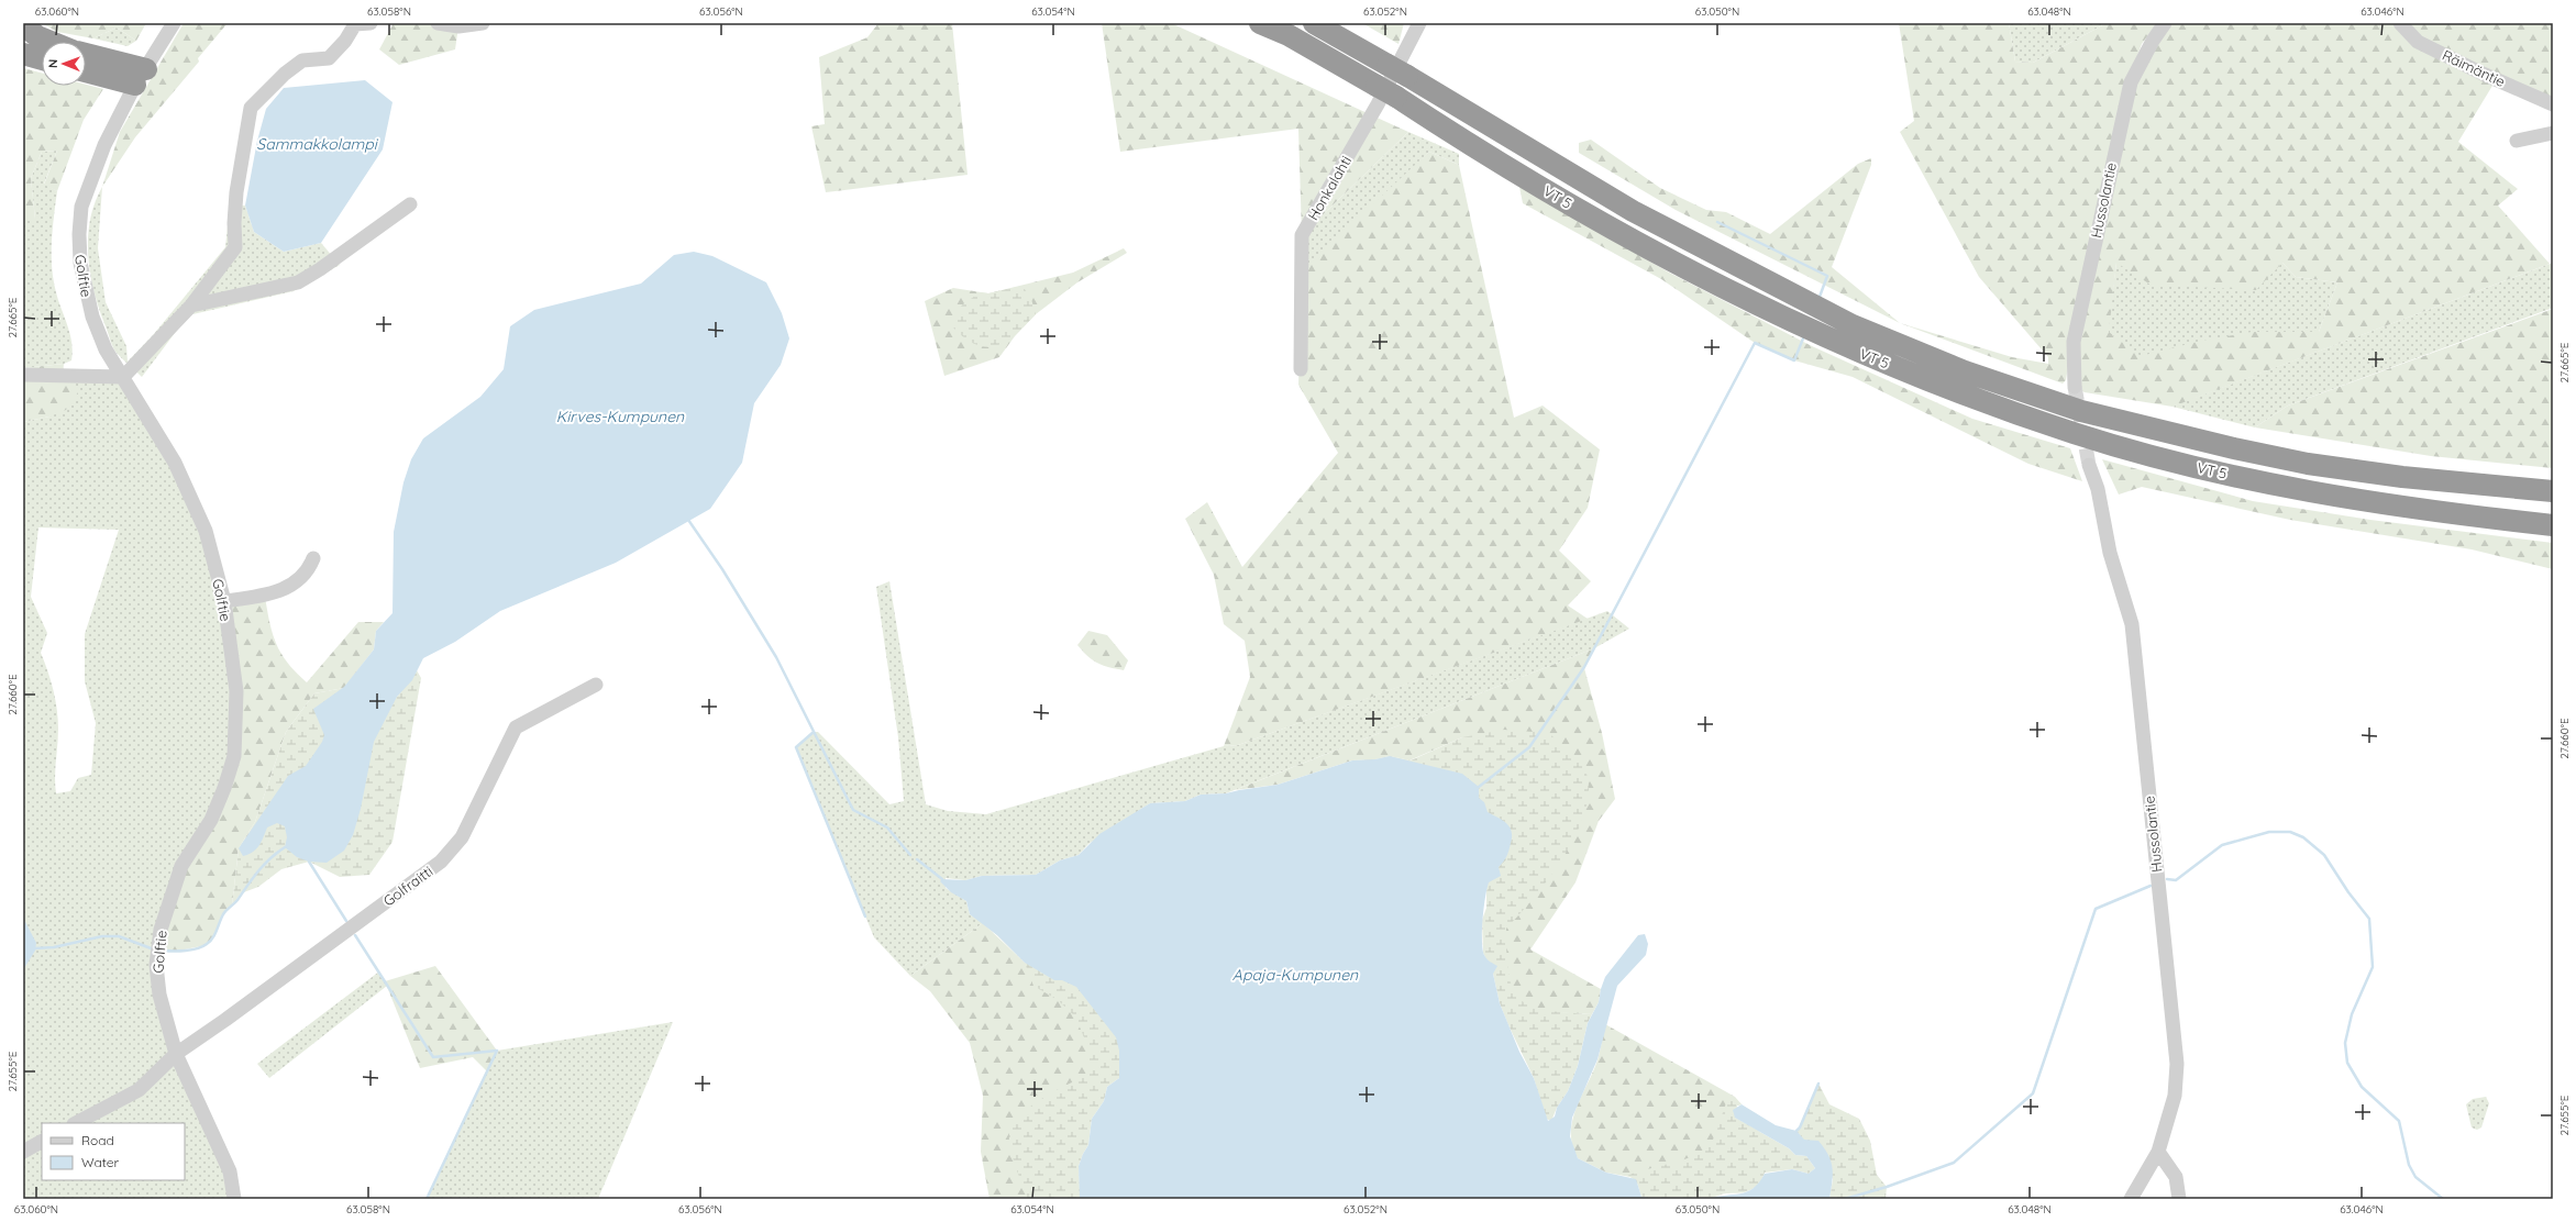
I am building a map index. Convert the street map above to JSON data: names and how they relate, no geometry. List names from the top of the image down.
{
  "streets": {
    "highway": ["VT 5"],
    "street": [
      "Räimäntie",
      "Honkalahti",
      "Hussolantie",
      "Golftie",
      "Golfraitti"
    ]
  },
  "crossings": [
    ["Golftie", "Golfraitti"]
  ],
  "water": ["Sammakkolampi", "Kirves-Kumpunen", "Apaja-Kumpunen"],
  "legend": ["Road", "Water"],
  "north": "left",
  "coordinates": [
    "63.060°N",
    "63.058°N",
    "63.056°N",
    "63.054°N",
    "63.052°N",
    "63.050°N",
    "63.048°N",
    "63.046°N",
    "27.665°E",
    "27.660°E",
    "27.655°E"
  ]
}
